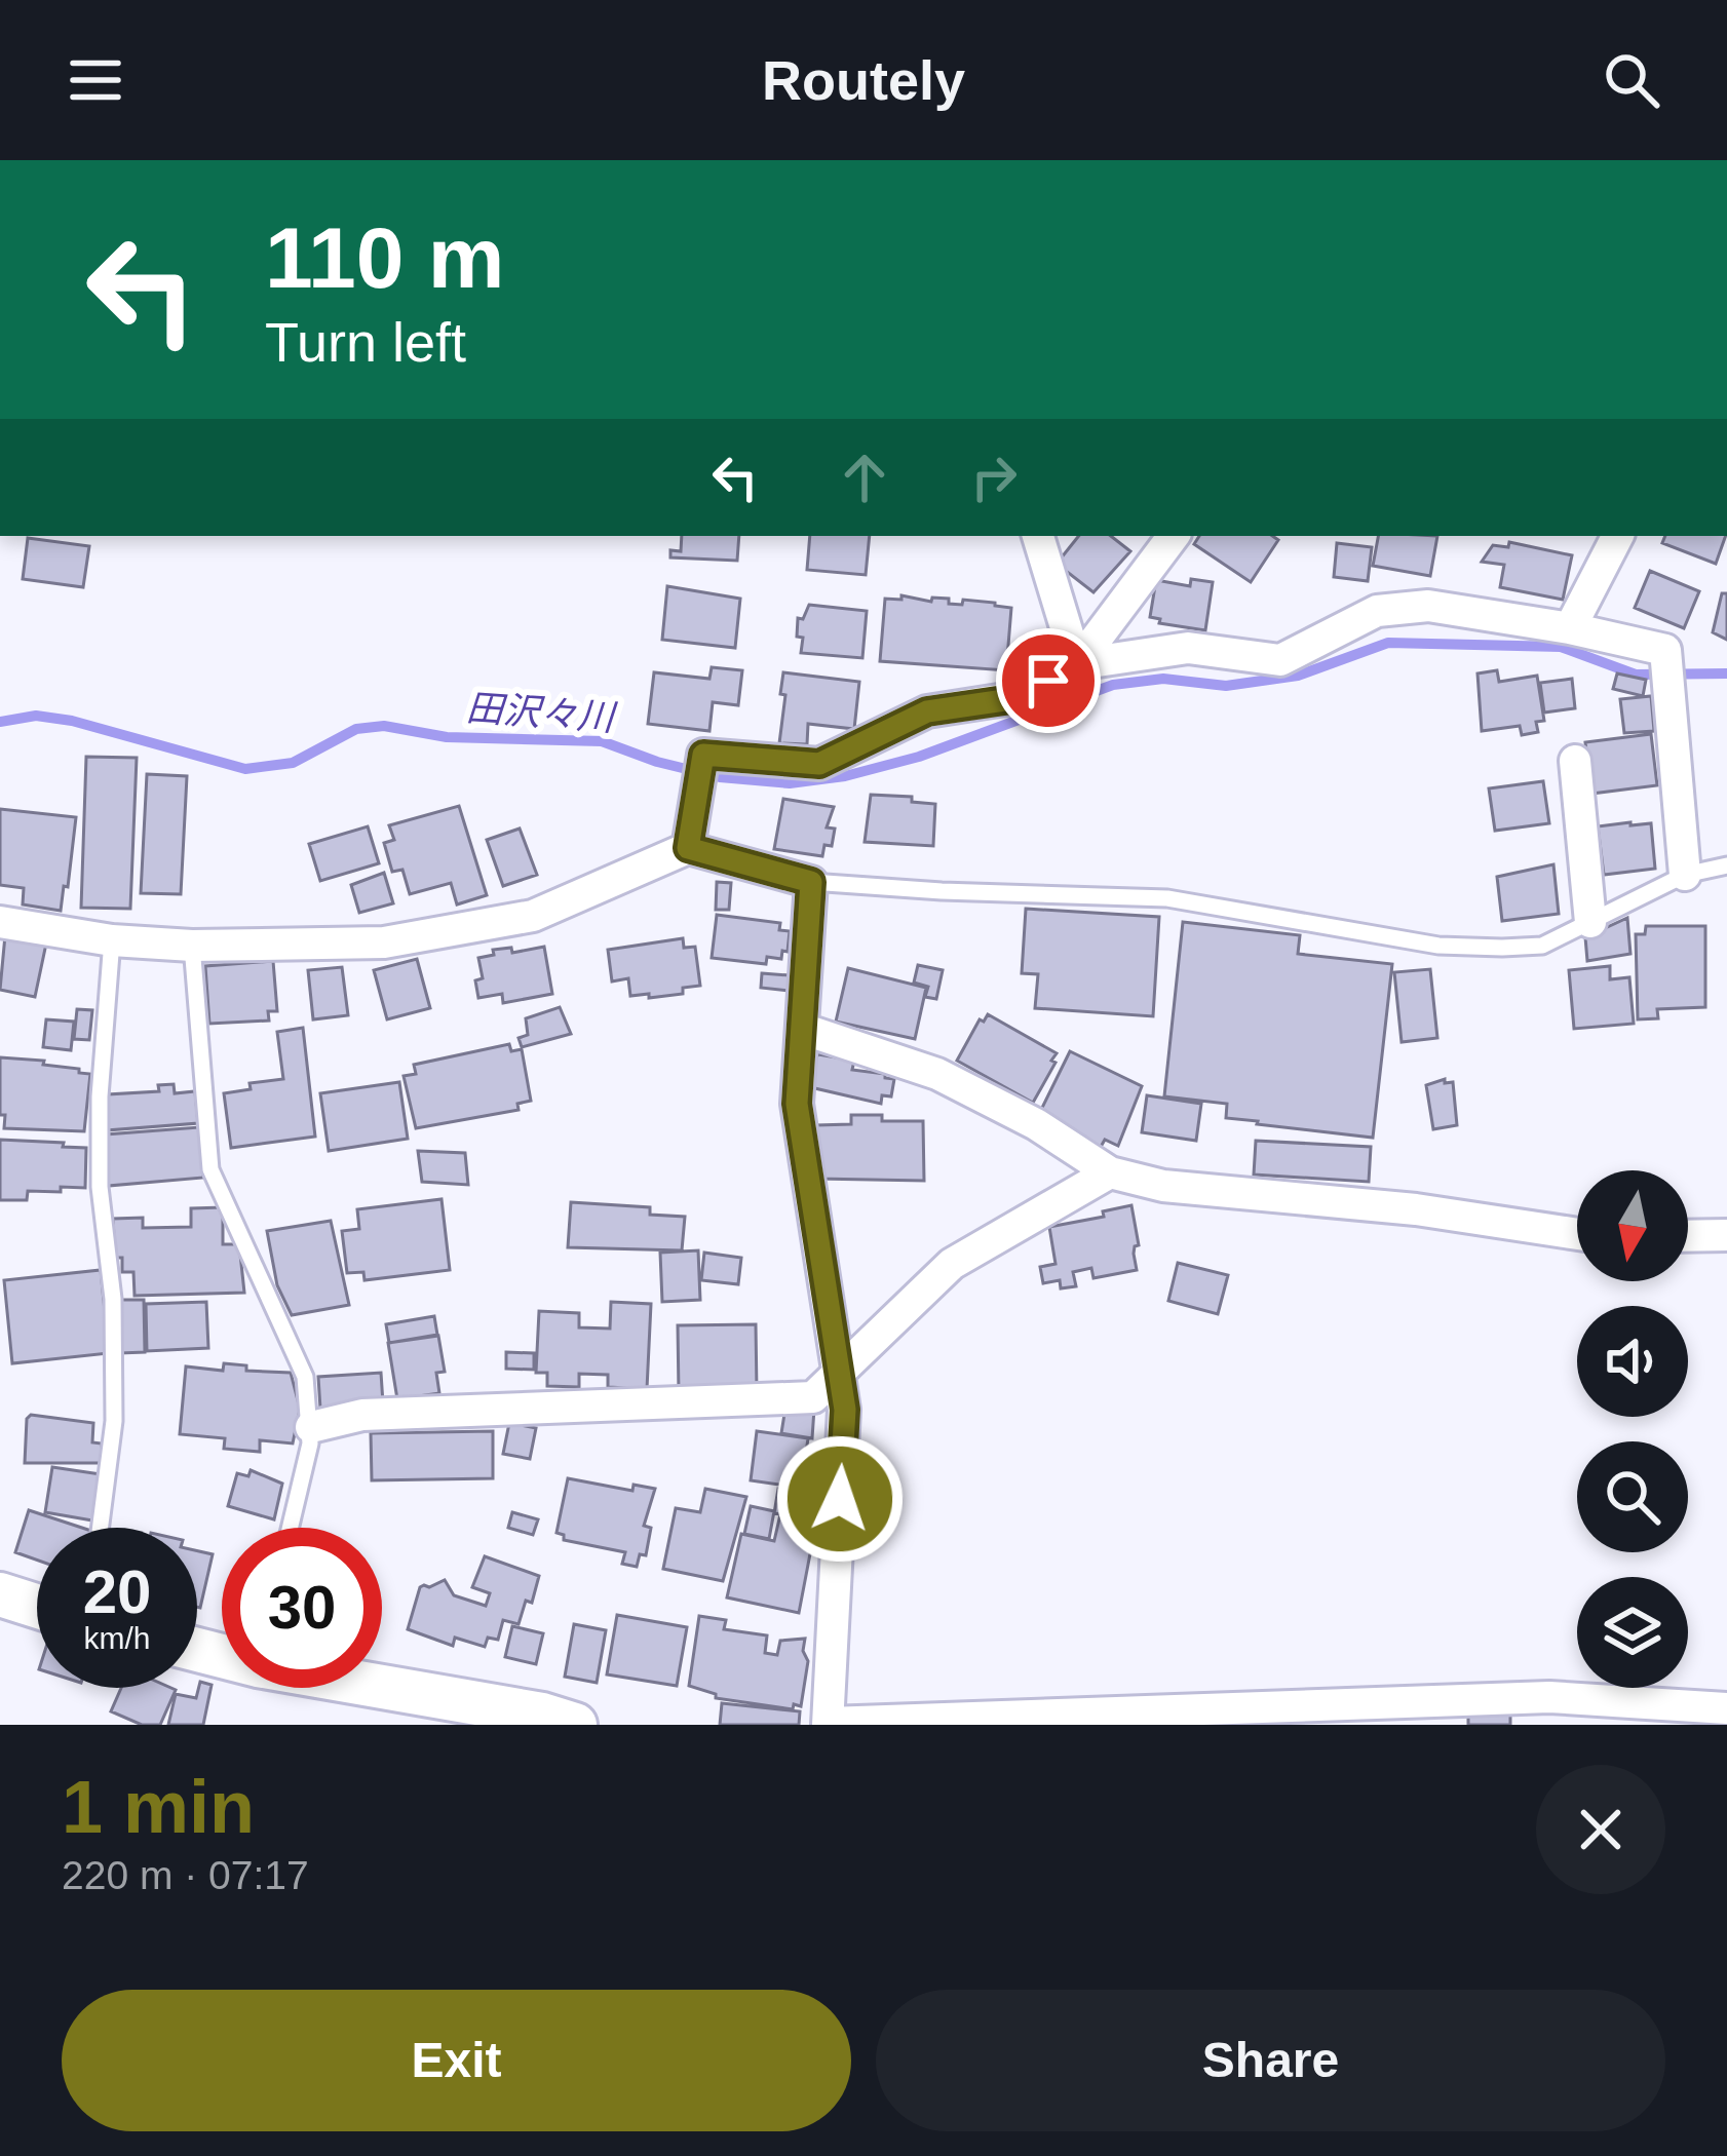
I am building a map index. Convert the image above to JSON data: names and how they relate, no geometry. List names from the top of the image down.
{
  "water": ["田沢々川"],
  "north": "bottom",
  "page": {
    "header": "Routely",
    "turn": ["110 m", "Turn left"],
    "speed": "20 km/h",
    "limit": "30",
    "heading": ["1 min", "220 m · 07:17"],
    "buttons": ["Exit", "Share"]
  }
}
